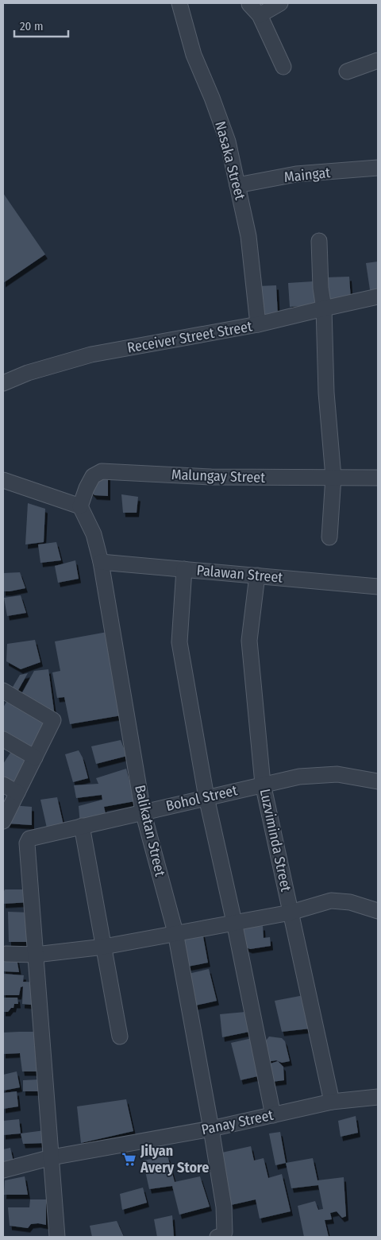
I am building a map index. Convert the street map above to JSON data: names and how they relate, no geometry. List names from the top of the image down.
{
  "streets": {
    "street": [
      "Nasaka Street",
      "Maingat",
      "Receiver Street Street",
      "Malungay Street",
      "Palawan Street",
      "Bohol Street",
      "Balikatan Street",
      "Luzviminda Street",
      "Panay Street"
    ]
  },
  "crossings": [
    ["Nasaka Street", "Maingat"],
    ["Nasaka Street", "Receiver Street Street"],
    ["Malungay Street", "Balikatan Street"],
    ["Palawan Street", "Balikatan Street"],
    ["Palawan Street", "Luzviminda Street"],
    ["Bohol Street", "Balikatan Street"],
    ["Bohol Street", "Luzviminda Street"],
    ["Balikatan Street", "Panay Street"],
    ["Luzviminda Street", "Panay Street"]
  ],
  "places": {
    "supermarket": ["Jilyan Avery Store"]
  },
  "scale_bar": "20 m"
}
